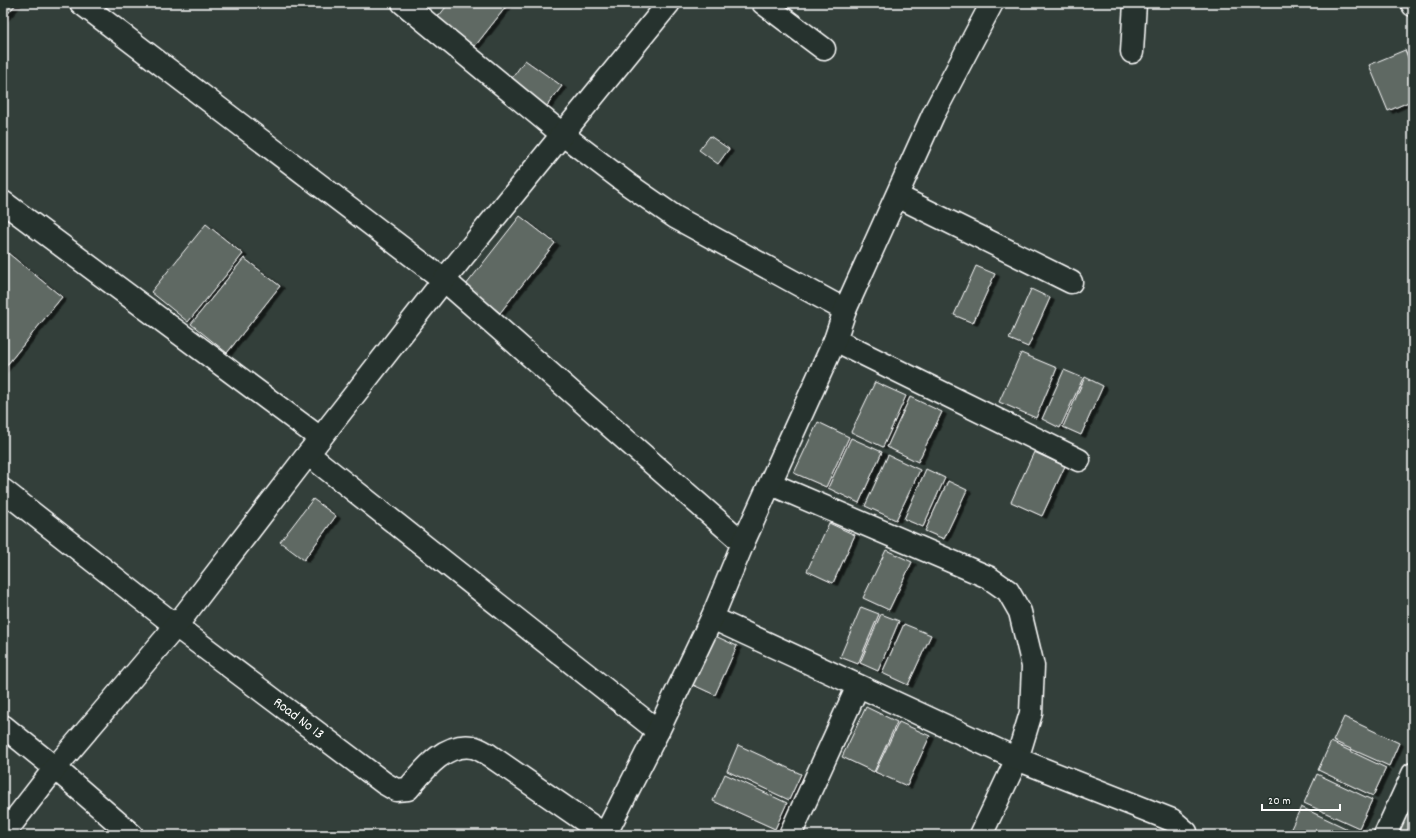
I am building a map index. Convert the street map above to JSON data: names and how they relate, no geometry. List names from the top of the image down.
{
  "streets": {
    "street": ["Road No 13"]
  },
  "scale_bar": "20 m"
}
